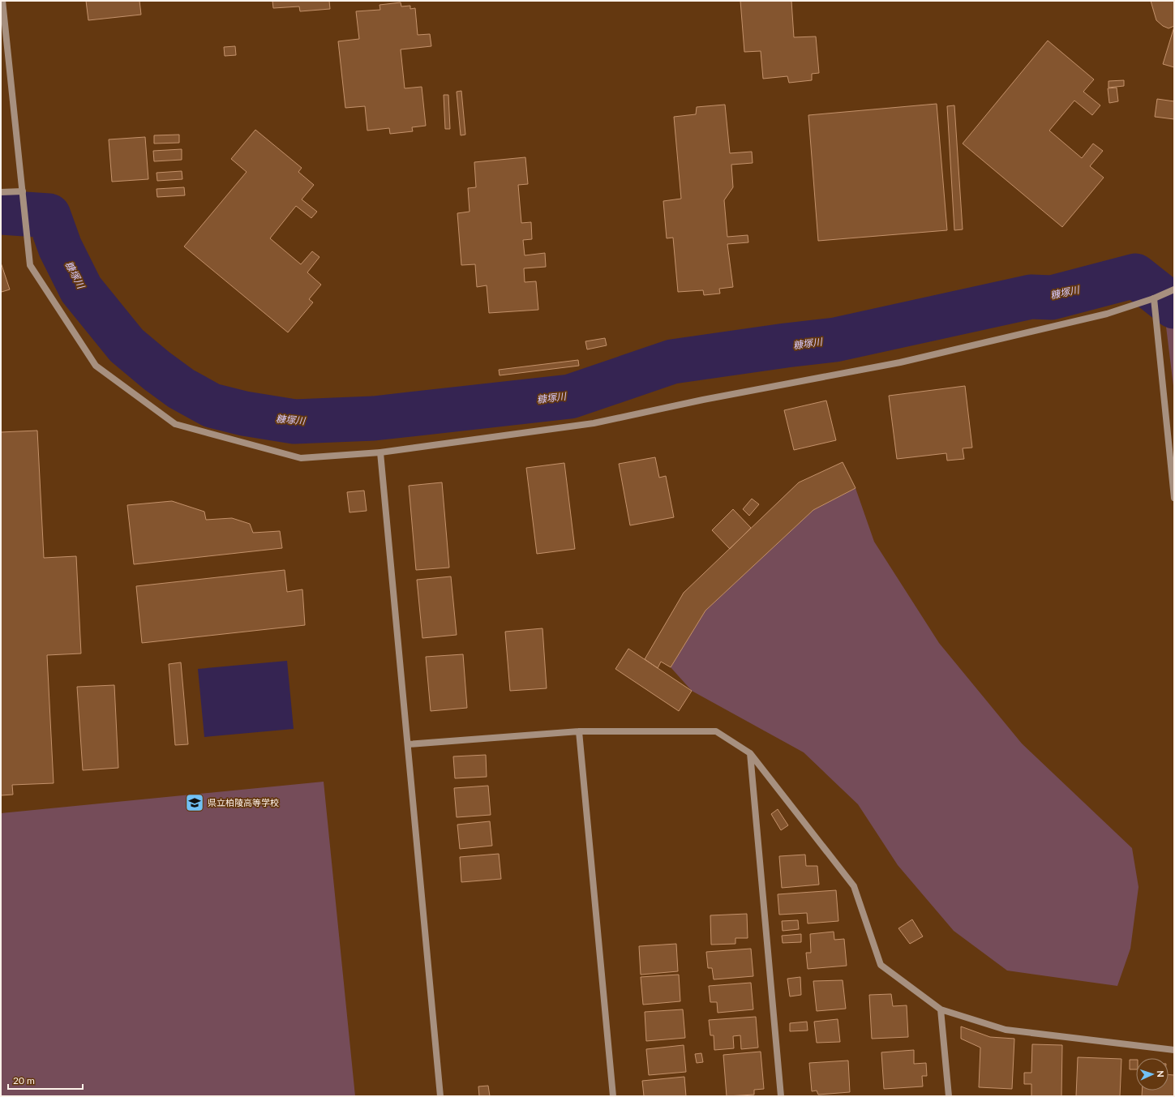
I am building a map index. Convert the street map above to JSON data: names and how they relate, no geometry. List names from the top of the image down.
{
  "water": ["糠塚川"],
  "places": {
    "school or university": ["県立柏陵高等学校"]
  },
  "scale_bar": "20 m",
  "north": "right"
}
